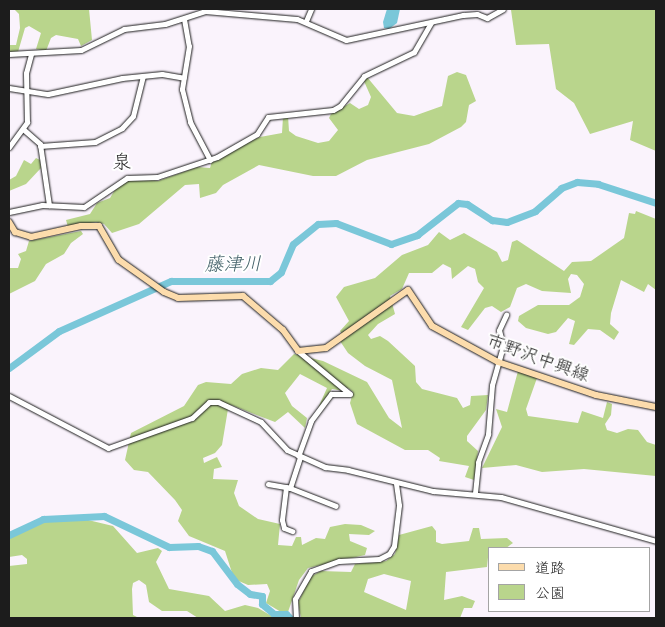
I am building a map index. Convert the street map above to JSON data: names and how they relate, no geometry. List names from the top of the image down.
{
  "streets": {
    "main road": ["市野沢中興線"]
  },
  "districts": ["泉"],
  "water": ["藤津川"],
  "legend": ["道路", "公園"]
}
